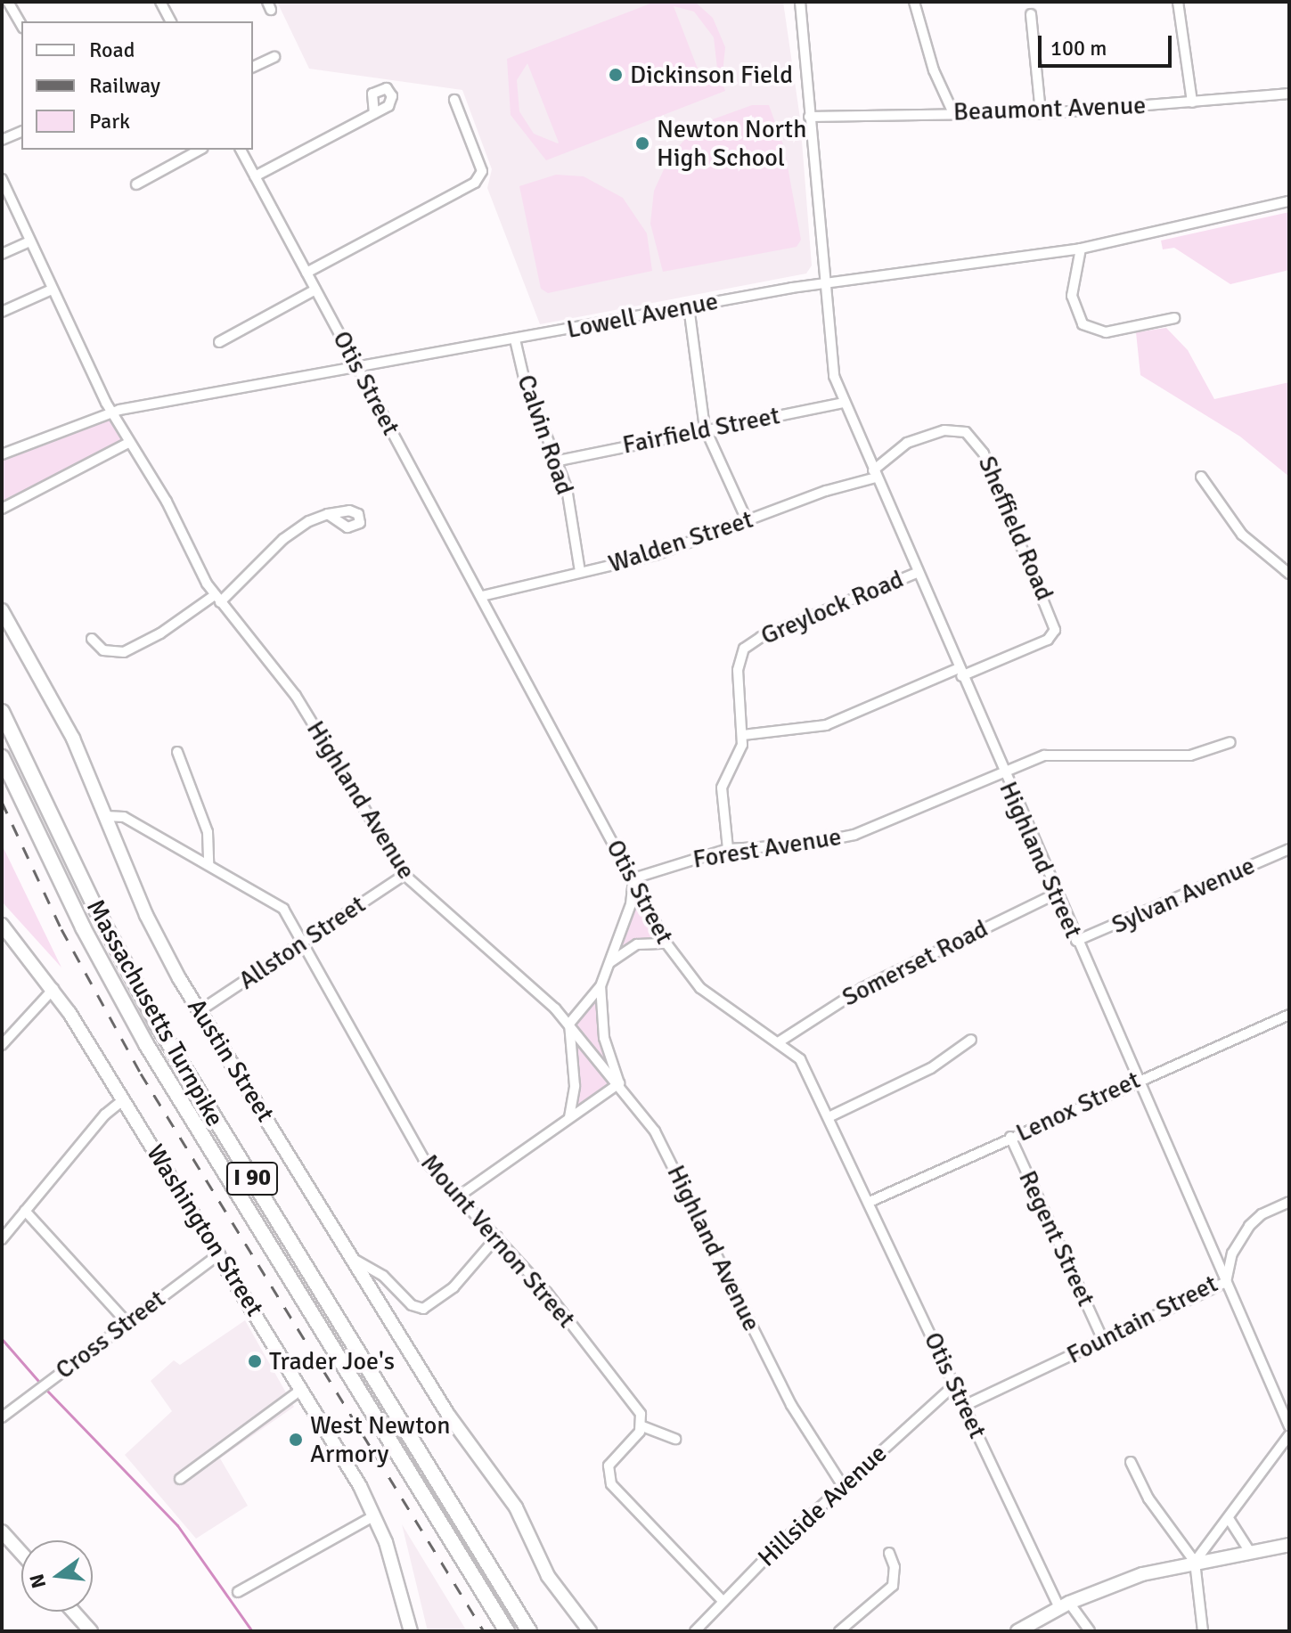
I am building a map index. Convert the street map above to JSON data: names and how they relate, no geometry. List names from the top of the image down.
{
  "streets": {
    "highway": ["Massachusetts Turnpike", "I 90"],
    "main road": ["Austin Street", "Washington Street"],
    "street": [
      "Beaumont Avenue",
      "Lowell Avenue",
      "Otis Street",
      "Fairfield Street",
      "Calvin Road",
      "Sheffield Road",
      "Walden Street",
      "Greylock Road",
      "Highland Avenue",
      "Forest Avenue",
      "Highland Street",
      "Sylvan Avenue",
      "Allston Street",
      "Somerset Road",
      "Lenox Street",
      "Regent Street",
      "Mount Vernon Street",
      "Fountain Street",
      "Cross Street",
      "Hillside Avenue"
    ]
  },
  "crossings": [
    ["Beaumont Avenue", "Highland Street"],
    ["Lowell Avenue", "Otis Street"],
    ["Lowell Avenue", "Calvin Road"],
    ["Lowell Avenue", "Highland Avenue"],
    ["Lowell Avenue", "Highland Street"],
    ["Otis Street", "Walden Street"],
    ["Otis Street", "Forest Avenue"],
    ["Otis Street", "Somerset Road"],
    ["Otis Street", "Lenox Street"],
    ["Otis Street", "Fountain Street"],
    ["Otis Street", "Hillside Avenue"],
    ["Fairfield Street", "Calvin Road"],
    ["Fairfield Street", "Highland Street"],
    ["Calvin Road", "Walden Street"],
    ["Sheffield Road", "Walden Street"],
    ["Sheffield Road", "Highland Street"],
    ["Walden Street", "Highland Street"],
    ["Greylock Road", "Forest Avenue"],
    ["Greylock Road", "Highland Street"],
    ["Highland Avenue", "Allston Street"],
    ["Highland Avenue", "Hillside Avenue"],
    ["Forest Avenue", "Highland Street"],
    ["Highland Street", "Sylvan Avenue"],
    ["Highland Street", "Somerset Road"],
    ["Highland Street", "Lenox Street"],
    ["Highland Street", "Fountain Street"],
    ["Allston Street", "Austin Street"],
    ["Allston Street", "Mount Vernon Street"],
    ["Austin Street", "Mount Vernon Street"],
    ["Lenox Street", "Regent Street"],
    ["Washington Street", "Cross Street"],
    ["Regent Street", "Fountain Street"]
  ],
  "places": [
    "Dickinson Field",
    "Newton North High School",
    "Trader Joe's",
    "West Newton Armory"
  ],
  "legend": ["Road", "Railway", "Park"],
  "scale_bar": "100 m",
  "north": "left"
}
